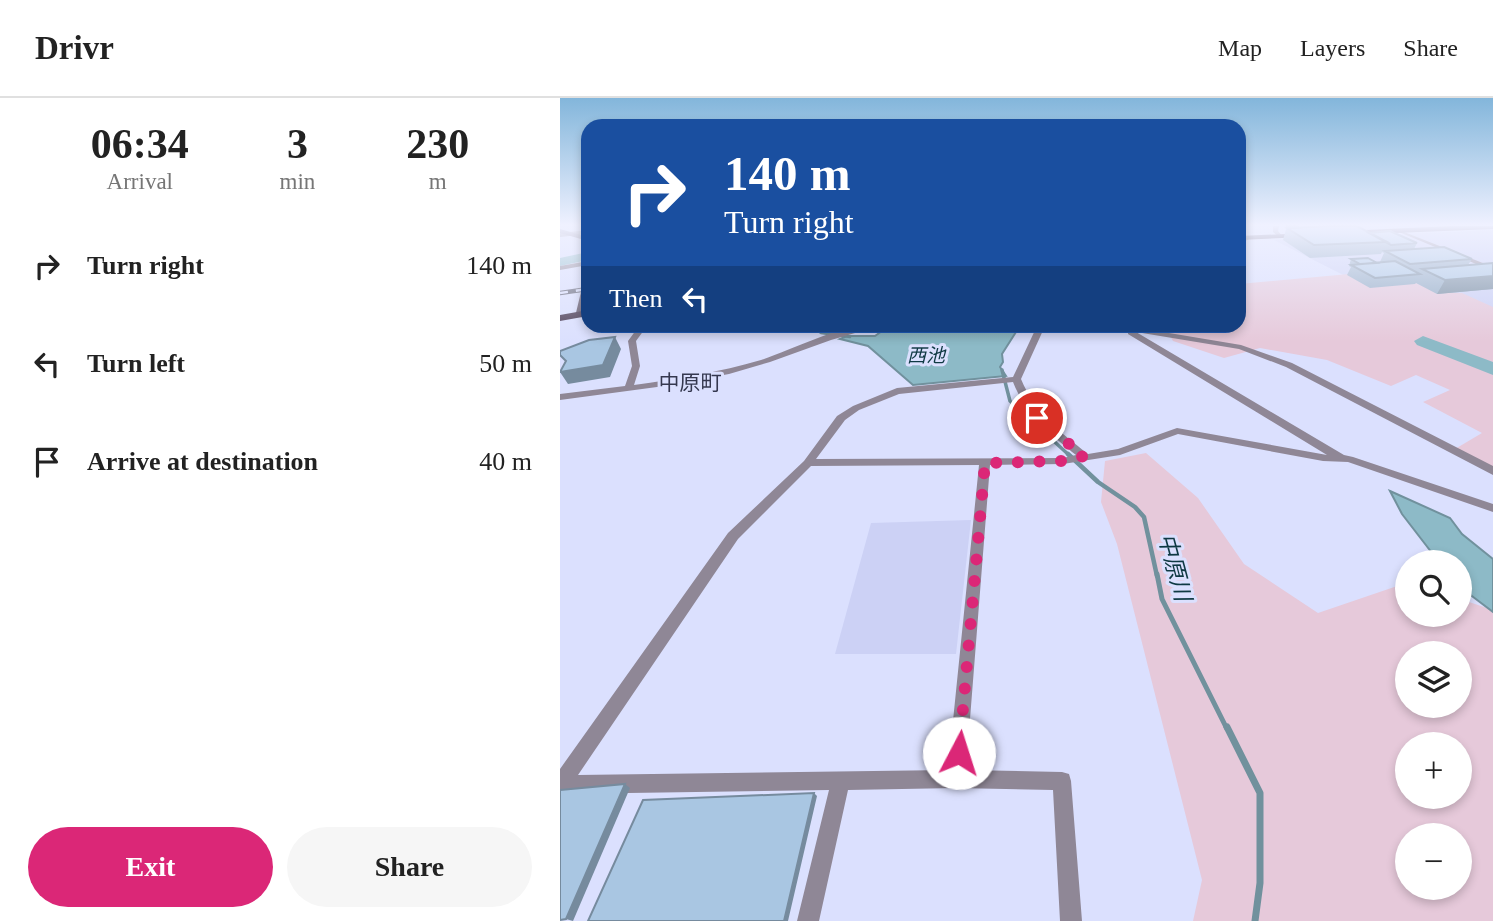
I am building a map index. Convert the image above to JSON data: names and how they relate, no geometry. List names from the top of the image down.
{
  "districts": ["中原町"],
  "water": ["西池", "中原川"],
  "page": {
    "header": "Drivr",
    "nav": ["Map", "Layers", "Share"],
    "eta": [
      "06:34",
      "Arrival",
      "3",
      "min",
      "230",
      "m"
    ],
    "turn": ["140 m", "Turn right"],
    "list": [
      {
        "name": "Turn right",
        "value": "140 m"
      },
      {
        "name": "Turn left",
        "value": "50 m"
      },
      {
        "name": "Arrive at destination",
        "value": "40 m"
      }
    ],
    "then": "Then",
    "map_buttons": ["+", "−"],
    "buttons": ["Exit", "Share"]
  }
}
